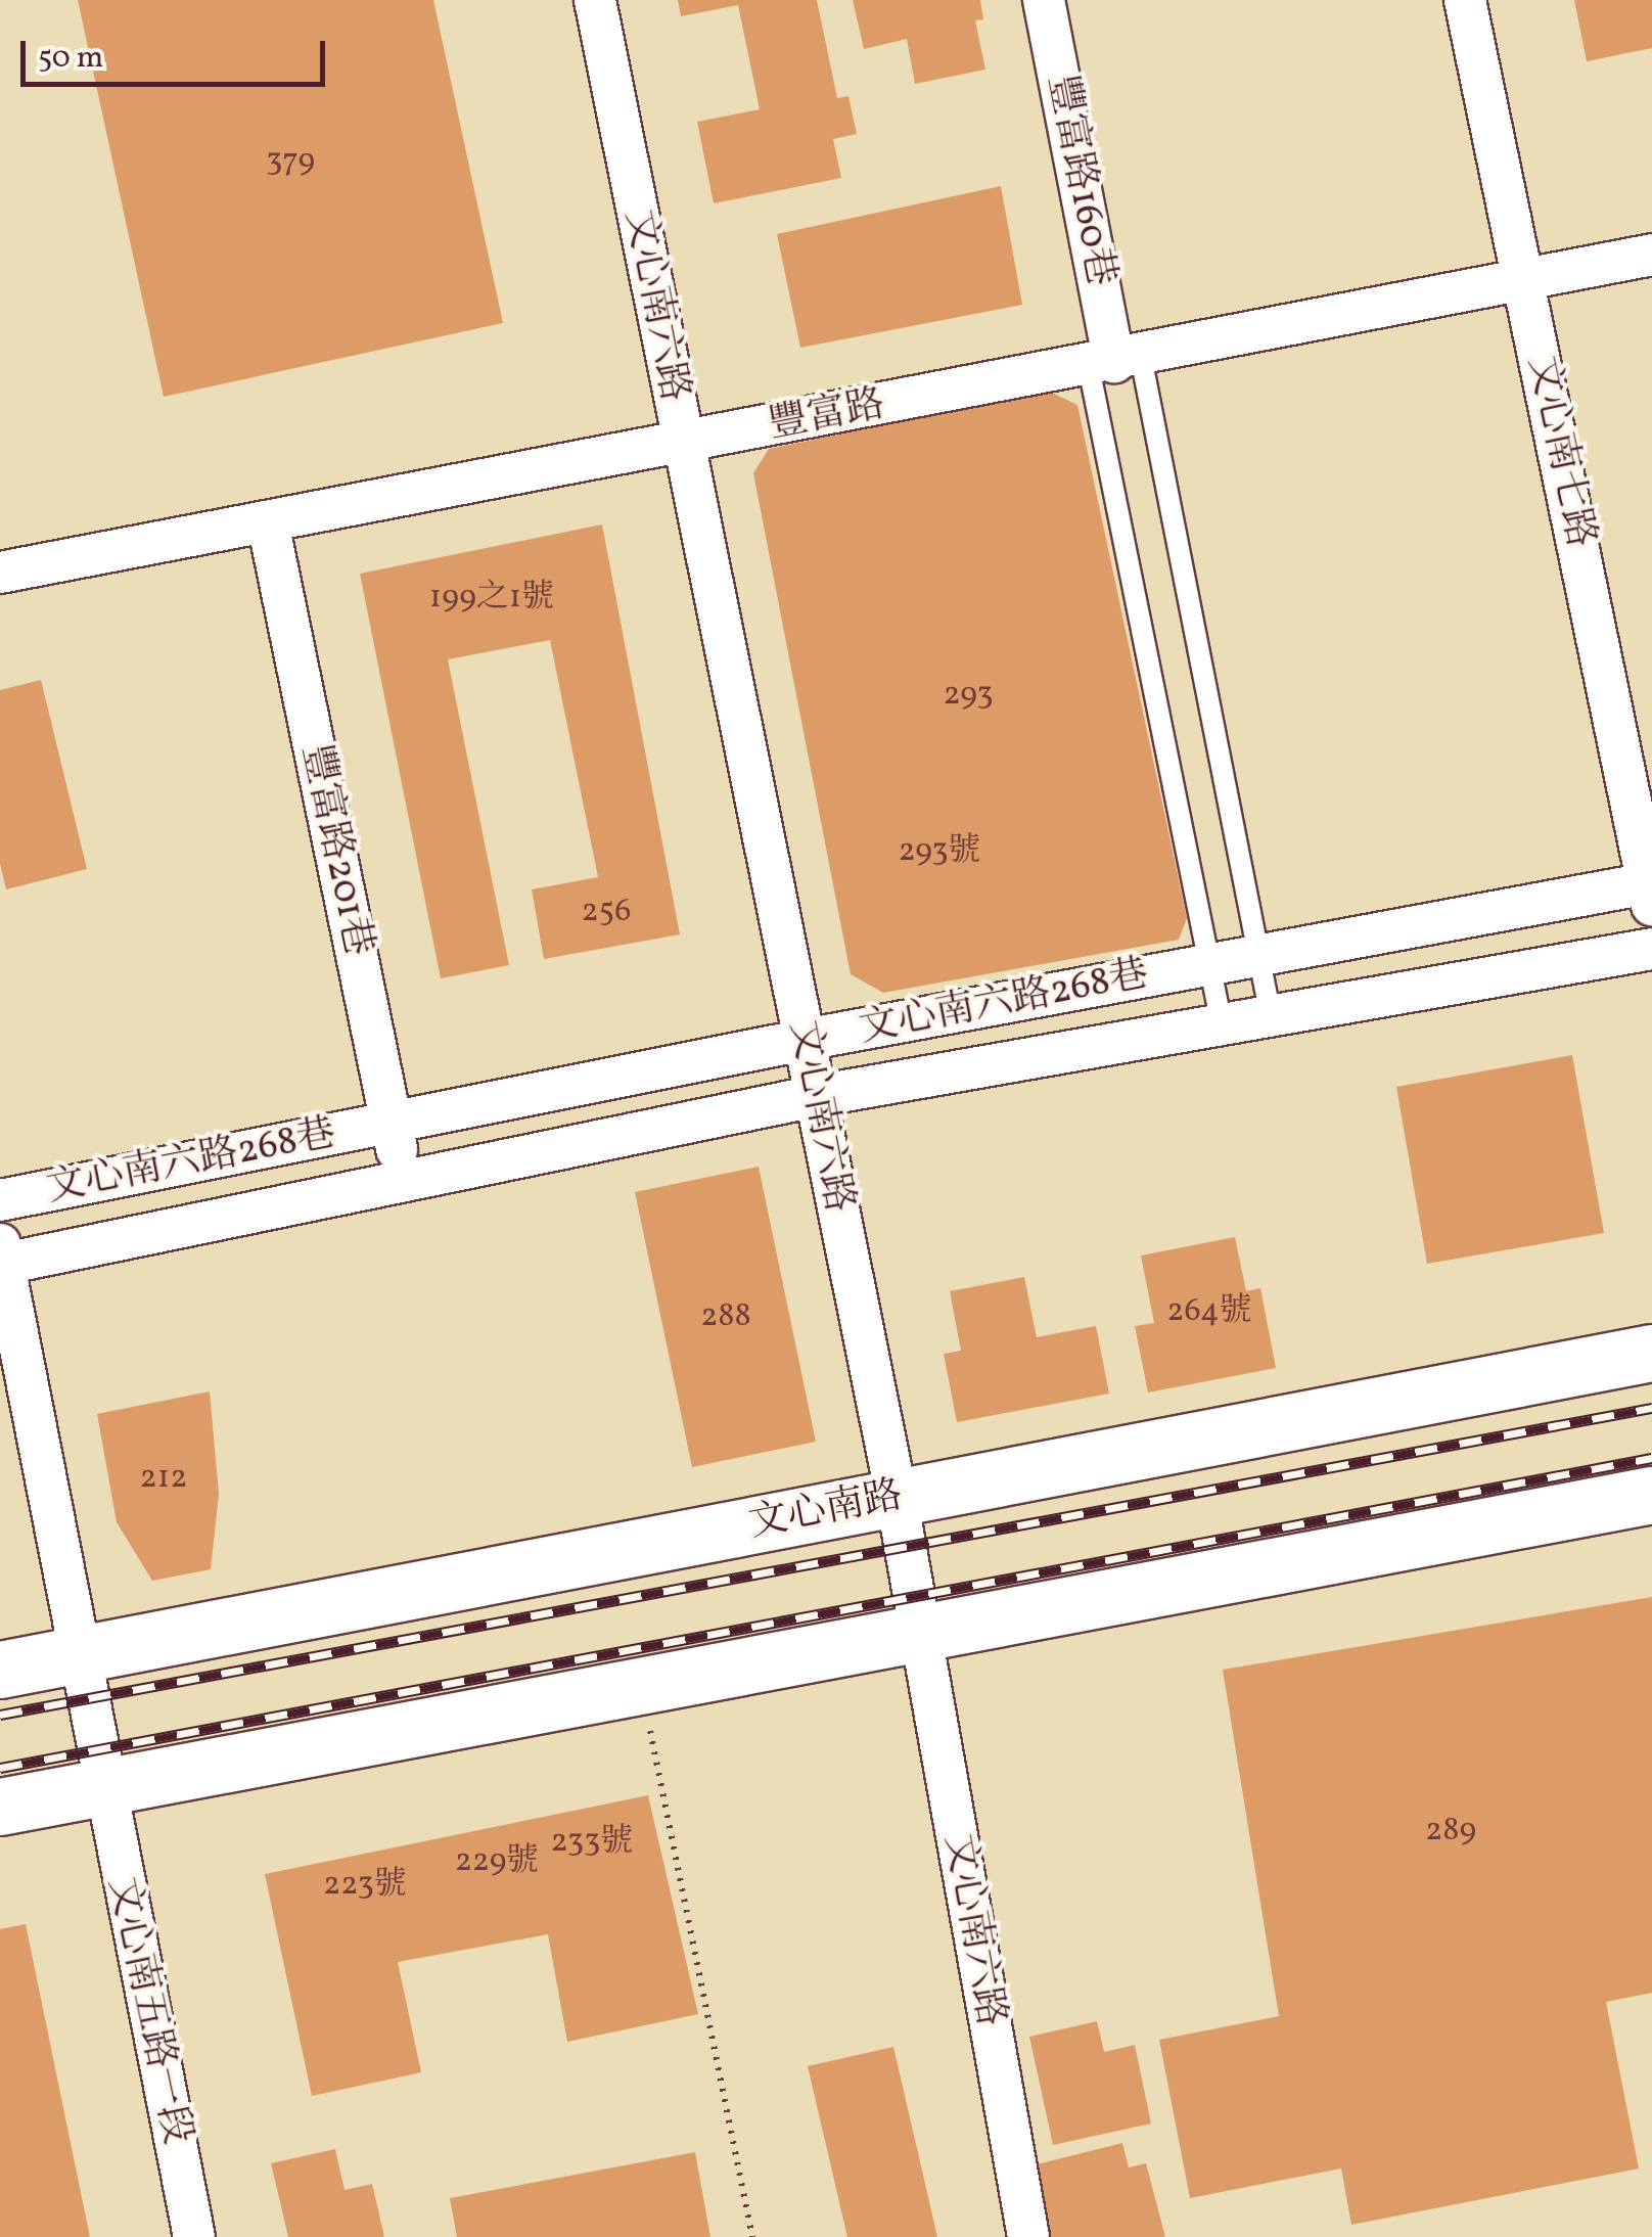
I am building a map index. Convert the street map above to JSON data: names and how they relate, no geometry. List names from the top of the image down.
{
  "streets": {
    "main road": ["文心南路"],
    "street": [
      "豐富路160巷",
      "文心南六路",
      "豐富路",
      "文心南七路",
      "豐富路201巷",
      "文心南六路268巷",
      "文心南五路一段"
    ]
  },
  "crossings": [
    ["豐富路160巷", "豐富路"],
    ["文心南六路", "豐富路"],
    ["文心南六路", "文心南六路268巷"],
    ["文心南六路", "文心南路"],
    ["豐富路", "文心南七路"],
    ["豐富路", "豐富路201巷"],
    ["文心南七路", "文心南六路268巷"],
    ["豐富路201巷", "文心南六路268巷"],
    ["文心南路", "文心南五路一段"]
  ],
  "house_numbers": [
    "379",
    "199之1號",
    "293",
    "293號",
    "256",
    "264號",
    "288",
    "212",
    "289",
    "233號",
    "229號",
    "223號"
  ],
  "scale_bar": "50 m"
}
